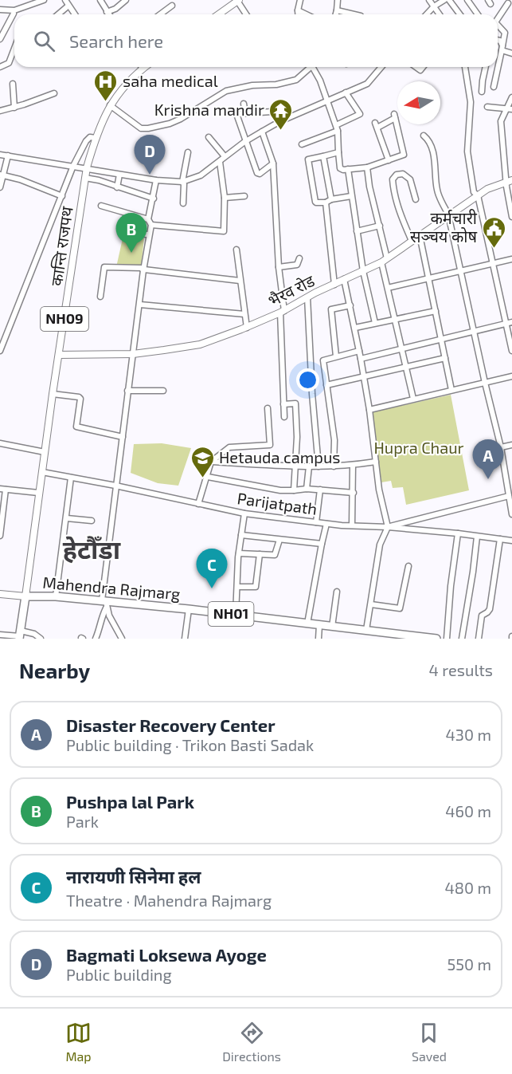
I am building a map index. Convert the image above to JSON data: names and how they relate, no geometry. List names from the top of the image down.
{
  "streets": {
    "highway": ["Mahendra Rajmarg", "NH01"],
    "main road": ["कान्ति राजपथ", "भैरव रोड", "NH09"],
    "street": ["Parijatpath"]
  },
  "crossings": [
    ["कान्ति राजपथ", "भैरव रोड"],
    ["कान्ति राजपथ", "Parijatpath"],
    ["कान्ति राजपथ", "Mahendra Rajmarg"]
  ],
  "districts": ["हेटौँडा"],
  "parks": ["Hupra Chaur"],
  "places": {
    "hospital": ["saha medical"],
    "temple": ["Krishna mandir"],
    "public building": ["कर्मचारी सञ्चय कोष"],
    "school or university": ["Hetauda campus"]
  },
  "north": "left",
  "page": {
    "search": "Search here",
    "pins": [
      "D",
      "B",
      "A",
      "C"
    ],
    "heading": ["Nearby", "4 results"],
    "list": [
      {
        "mark": "A",
        "name": "Disaster Recovery Center",
        "note": "Public building · Trikon Basti Sadak",
        "value": "430 m"
      },
      {
        "mark": "B",
        "name": "Pushpa lal Park",
        "note": "Park",
        "value": "460 m"
      },
      {
        "mark": "C",
        "name": "नारायणी सिनेमा हल",
        "note": "Theatre · Mahendra Rajmarg",
        "value": "480 m"
      },
      {
        "mark": "D",
        "name": "Bagmati Loksewa Ayoge",
        "note": "Public building",
        "value": "550 m"
      }
    ],
    "nav": ["Map", "Directions", "Saved"]
  }
}
